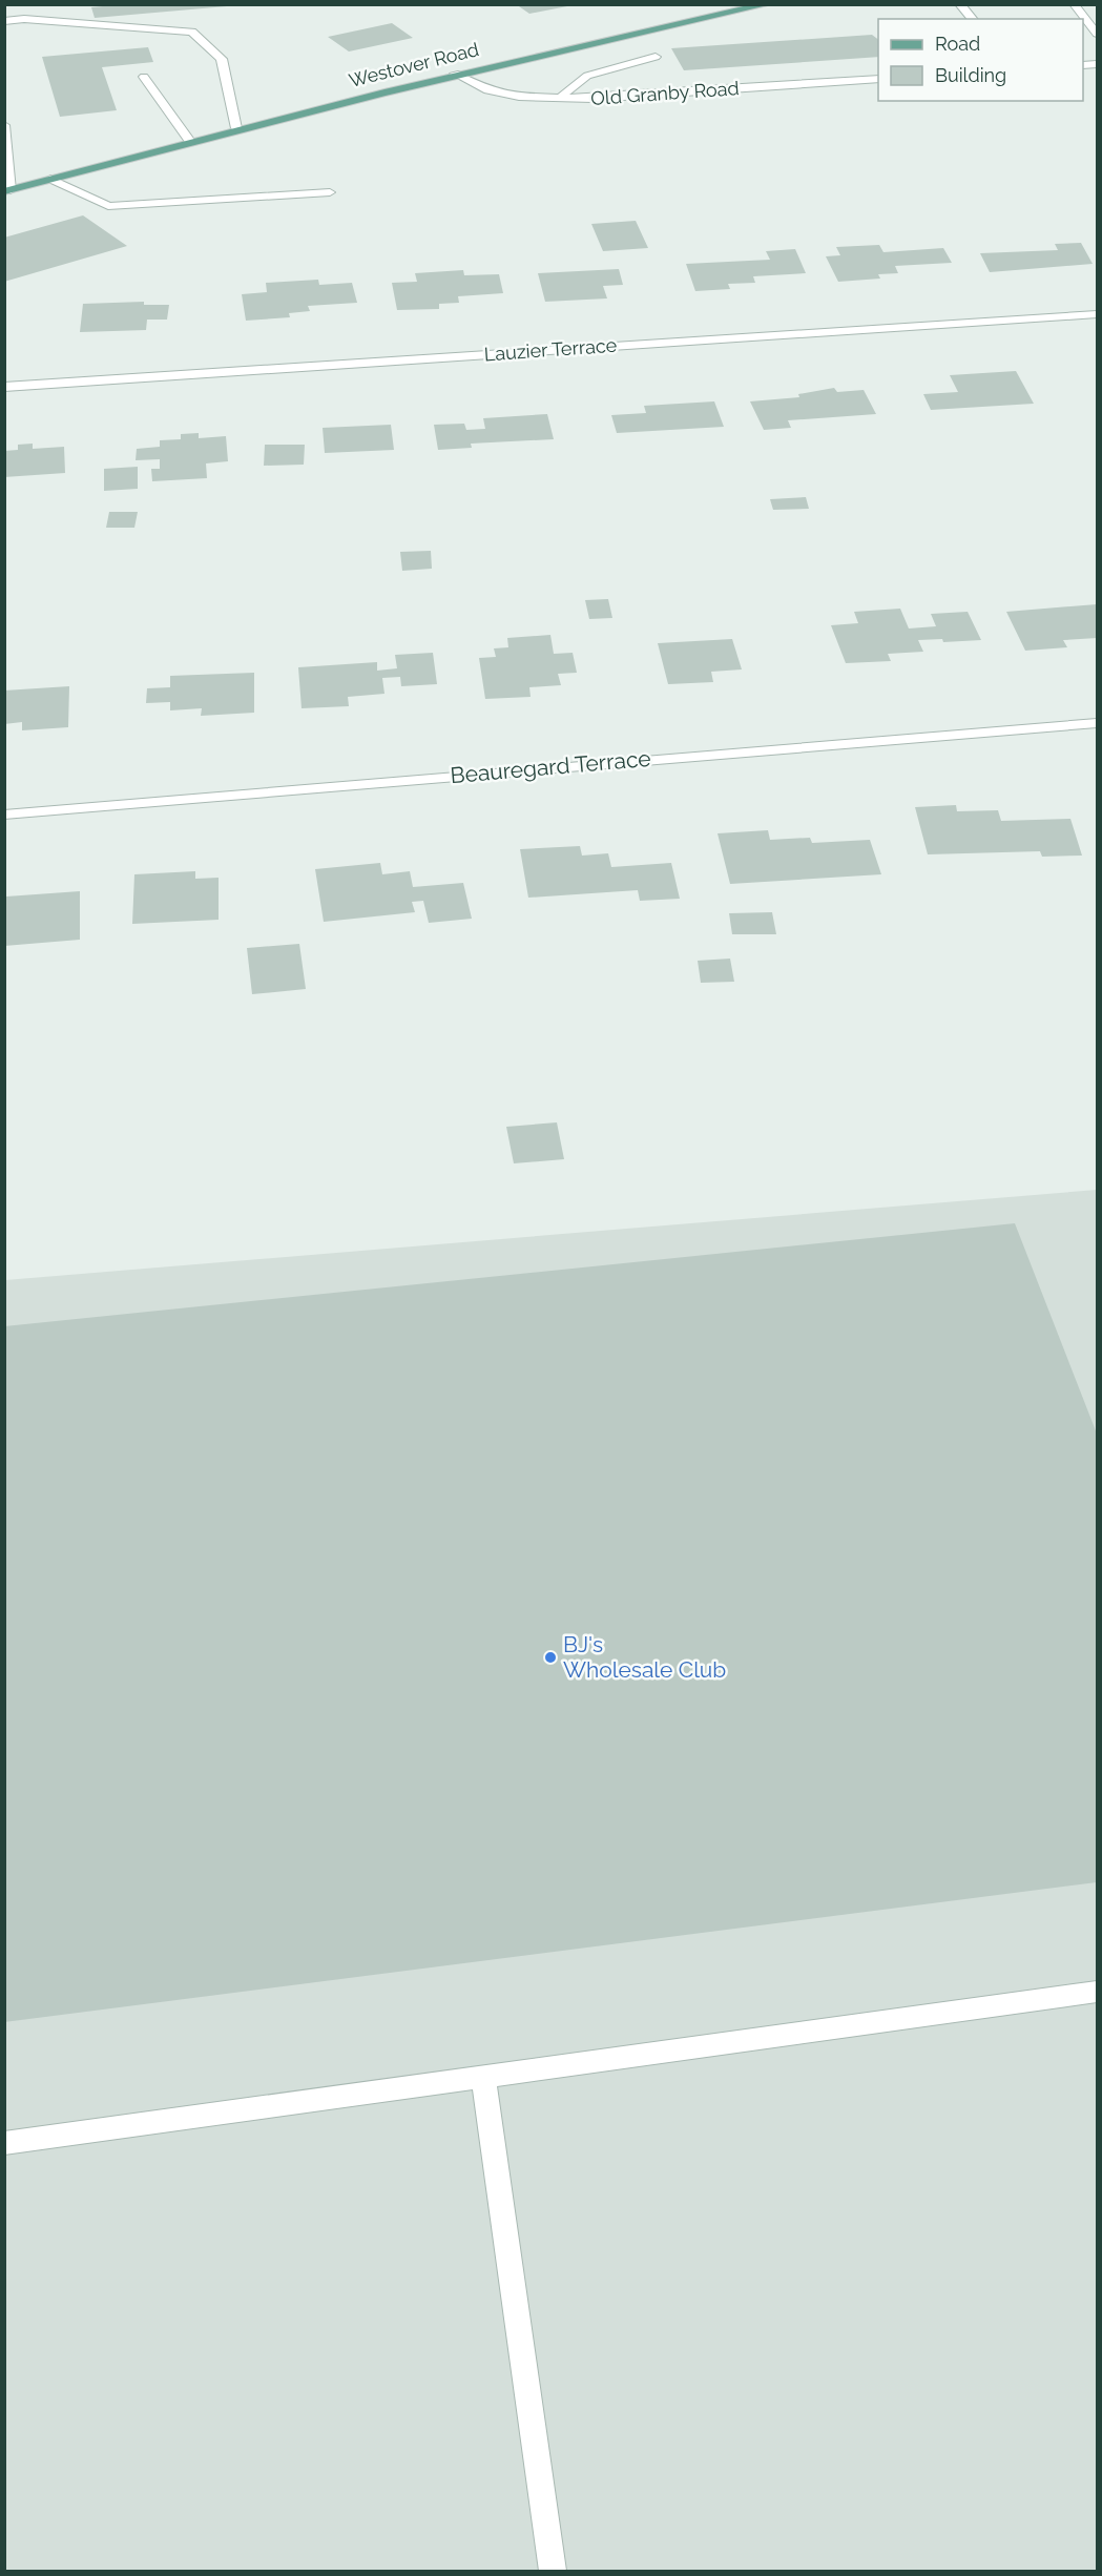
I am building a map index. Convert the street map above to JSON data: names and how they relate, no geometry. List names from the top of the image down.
{
  "streets": {
    "main road": ["Westover Road"],
    "street": ["Old Granby Road", "Lauzier Terrace", "Beauregard Terrace"]
  },
  "crossings": [
    ["Westover Road", "Old Granby Road"]
  ],
  "places": ["BJ's Wholesale Club"],
  "legend": ["Road", "Building"]
}
